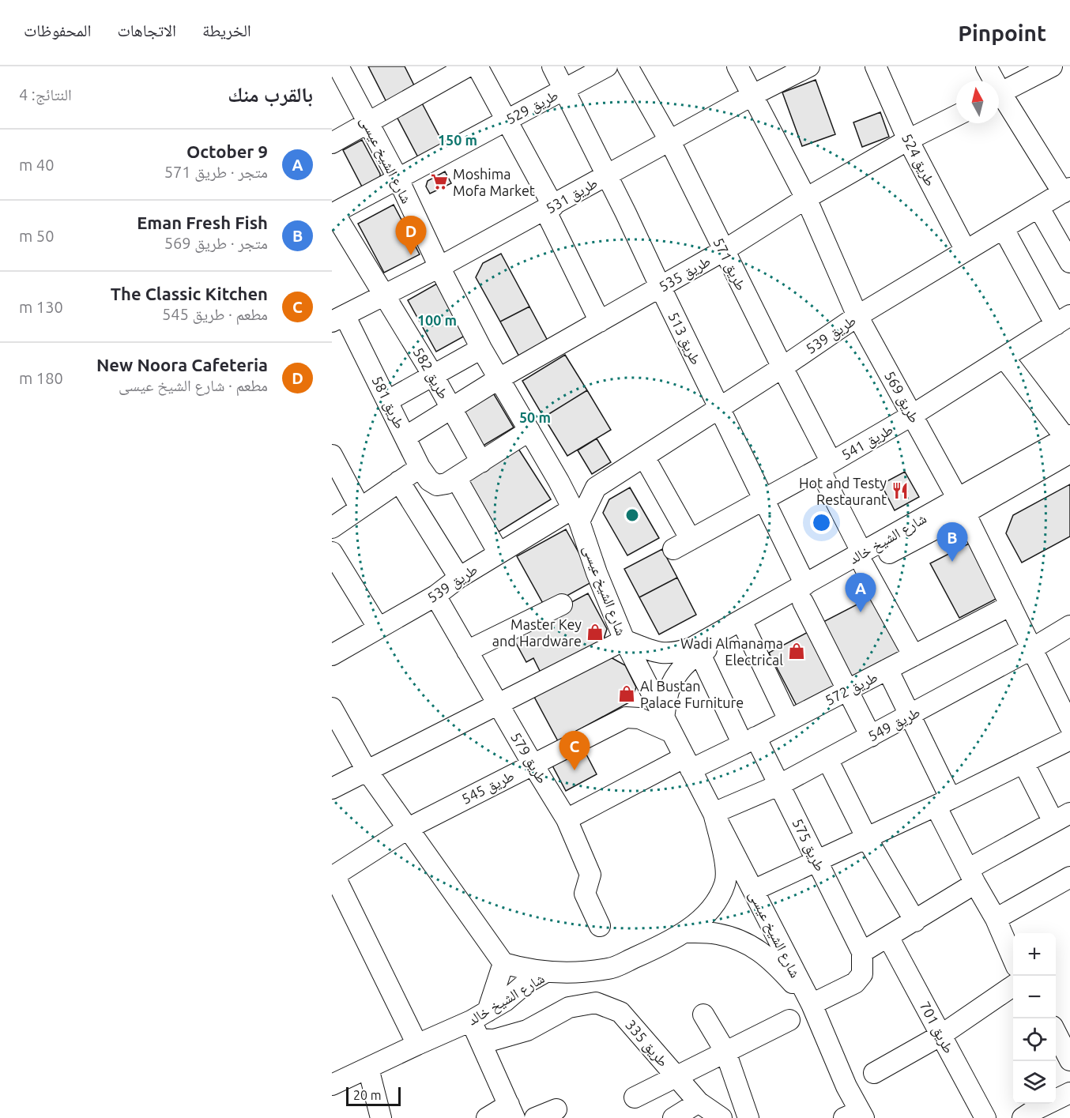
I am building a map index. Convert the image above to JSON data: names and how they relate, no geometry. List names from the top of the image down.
{
  "streets": {
    "street": [
      "طريق 529",
      "شارع الشيخ عيسى",
      "طريق 524",
      "طريق 531",
      "طريق 571",
      "طريق 535",
      "طريق 539",
      "طريق 513",
      "طريق 582",
      "طريق 569",
      "طريق 581",
      "طريق 541",
      "شارع الشيخ خالد",
      "طريق 572",
      "طريق 549",
      "طريق 579",
      "طريق 545",
      "طريق 575",
      "طريق 701",
      "طريق 335"
    ]
  },
  "crossings": [
    ["طريق 529", "شارع الشيخ عيسى"],
    ["طريق 529", "طريق 513"],
    ["طريق 529", "طريق 582"],
    ["شارع الشيخ عيسى", "طريق 531"],
    ["شارع الشيخ عيسى", "طريق 535"],
    ["شارع الشيخ عيسى", "طريق 539"],
    ["شارع الشيخ عيسى", "شارع الشيخ خالد"],
    ["شارع الشيخ عيسى", "طريق 572"],
    ["شارع الشيخ عيسى", "طريق 549"],
    ["شارع الشيخ عيسى", "طريق 545"],
    ["طريق 524", "طريق 535"],
    ["طريق 524", "طريق 539"],
    ["طريق 531", "طريق 571"],
    ["طريق 531", "طريق 513"],
    ["طريق 531", "طريق 582"],
    ["طريق 531", "طريق 569"],
    ["طريق 531", "طريق 581"],
    ["طريق 571", "طريق 535"],
    ["طريق 571", "طريق 539"],
    ["طريق 571", "طريق 541"],
    ["طريق 571", "شارع الشيخ خالد"],
    ["طريق 571", "طريق 572"],
    ["طريق 535", "طريق 513"],
    ["طريق 535", "طريق 582"],
    ["طريق 535", "طريق 569"],
    ["طريق 535", "طريق 581"],
    ["طريق 539", "طريق 513"],
    ["طريق 539", "طريق 569"],
    ["طريق 539", "طريق 541"],
    ["طريق 539", "طريق 579"],
    ["طريق 513", "طريق 541"],
    ["طريق 513", "شارع الشيخ خالد"],
    ["طريق 513", "طريق 572"],
    ["طريق 513", "طريق 549"],
    ["طريق 569", "طريق 541"],
    ["طريق 569", "شارع الشيخ خالد"],
    ["طريق 569", "طريق 572"],
    ["طريق 569", "طريق 549"],
    ["شارع الشيخ خالد", "طريق 549"],
    ["شارع الشيخ خالد", "طريق 545"],
    ["شارع الشيخ خالد", "طريق 575"],
    ["شارع الشيخ خالد", "طريق 335"],
    ["طريق 572", "طريق 579"],
    ["طريق 572", "طريق 575"],
    ["طريق 549", "طريق 575"],
    ["طريق 579", "طريق 545"]
  ],
  "places": {
    "supermarket": ["Moshima Mofa Market"],
    "restaurant": ["Hot and Testy Restaurant"],
    "shop": ["Master Key and Hardware", "Wadi Almanama Electrical", "Al Bustan Palace Furniture"]
  },
  "scale_bar": "20 m",
  "north": "top",
  "page": {
    "header": "Pinpoint",
    "nav": ["الخريطة", "الاتجاهات", "المحفوظات"],
    "heading": ["بالقرب منك", "النتائج: 4"],
    "list": [
      {
        "mark": "A",
        "name": "9 October",
        "note": "متجر · طريق 571",
        "value": "40 m"
      },
      {
        "mark": "B",
        "name": "Eman Fresh Fish",
        "note": "متجر · طريق 569",
        "value": "50 m"
      },
      {
        "mark": "C",
        "name": "The Classic Kitchen",
        "note": "مطعم · طريق 545",
        "value": "130 m"
      },
      {
        "mark": "D",
        "name": "New Noora Cafeteria",
        "note": "مطعم · شارع الشيخ عيسى",
        "value": "180 m"
      }
    ],
    "pins": [
      "D",
      "B",
      "A",
      "C"
    ],
    "map_buttons": ["+", "−"],
    "scale": "20 m"
  },
  "rings": ["150 m", "100 m", "50 m"]
}
